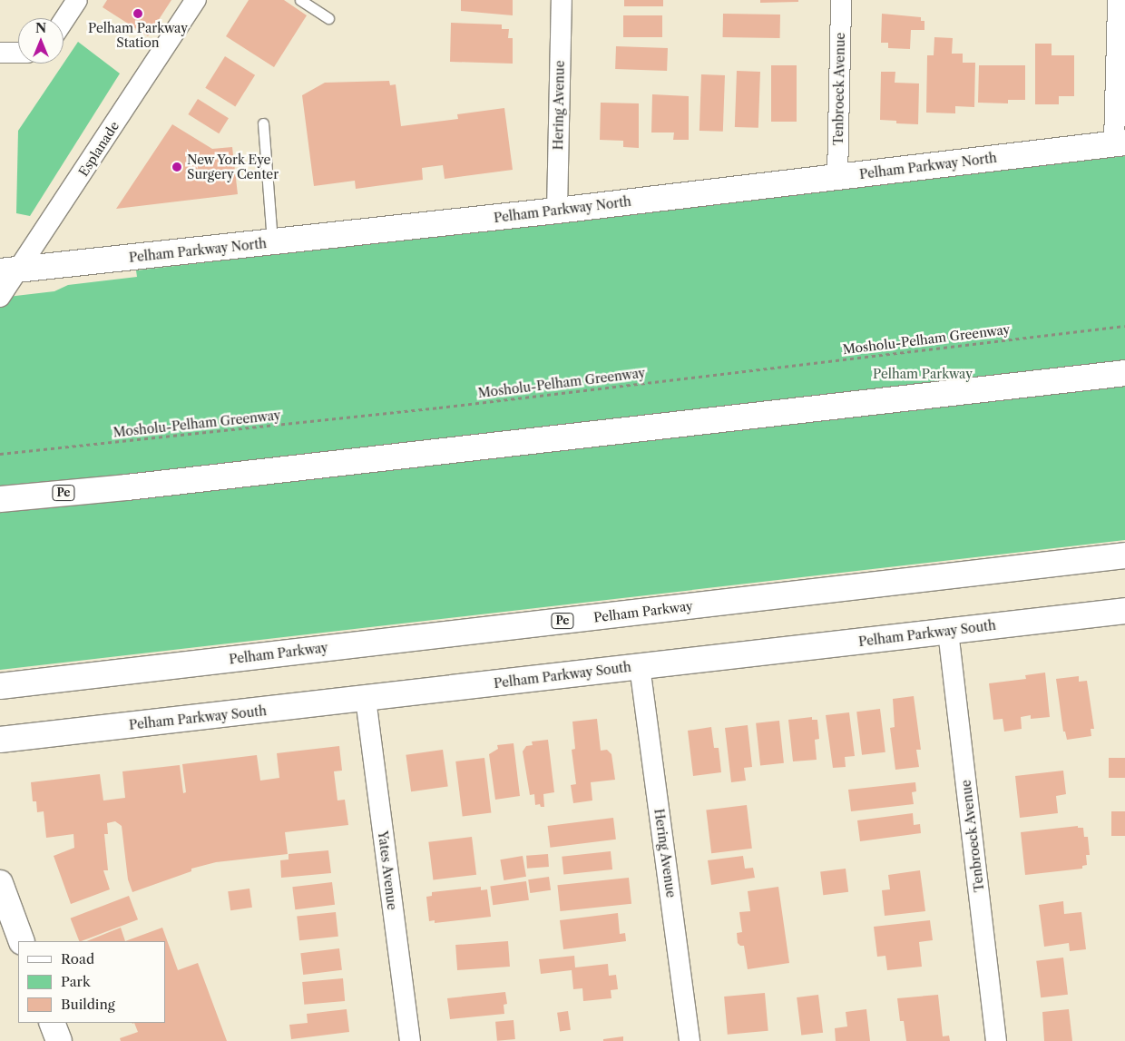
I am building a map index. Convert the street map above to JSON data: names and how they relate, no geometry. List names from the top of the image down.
{
  "streets": {
    "main road": [
      "Pelham Parkway North",
      "Pe",
      "Pelham Parkway",
      "Pelham Parkway South"
    ],
    "street": [
      "Tenbroeck Avenue",
      "Hering Avenue",
      "Esplanade",
      "Yates Avenue"
    ],
    "path": ["Mosholu-Pelham Greenway"]
  },
  "crossings": [
    ["Tenbroeck Avenue", "Pelham Parkway North"],
    ["Tenbroeck Avenue", "Pelham Parkway South"],
    ["Hering Avenue", "Pelham Parkway North"],
    ["Hering Avenue", "Pelham Parkway South"],
    ["Esplanade", "Pelham Parkway North"],
    ["Pelham Parkway South", "Yates Avenue"]
  ],
  "parks": ["Pelham Parkway"],
  "places": ["Pelham Parkway Station", "New York Eye Surgery Center"],
  "legend": ["Road", "Park", "Building"],
  "north": "top"
}
